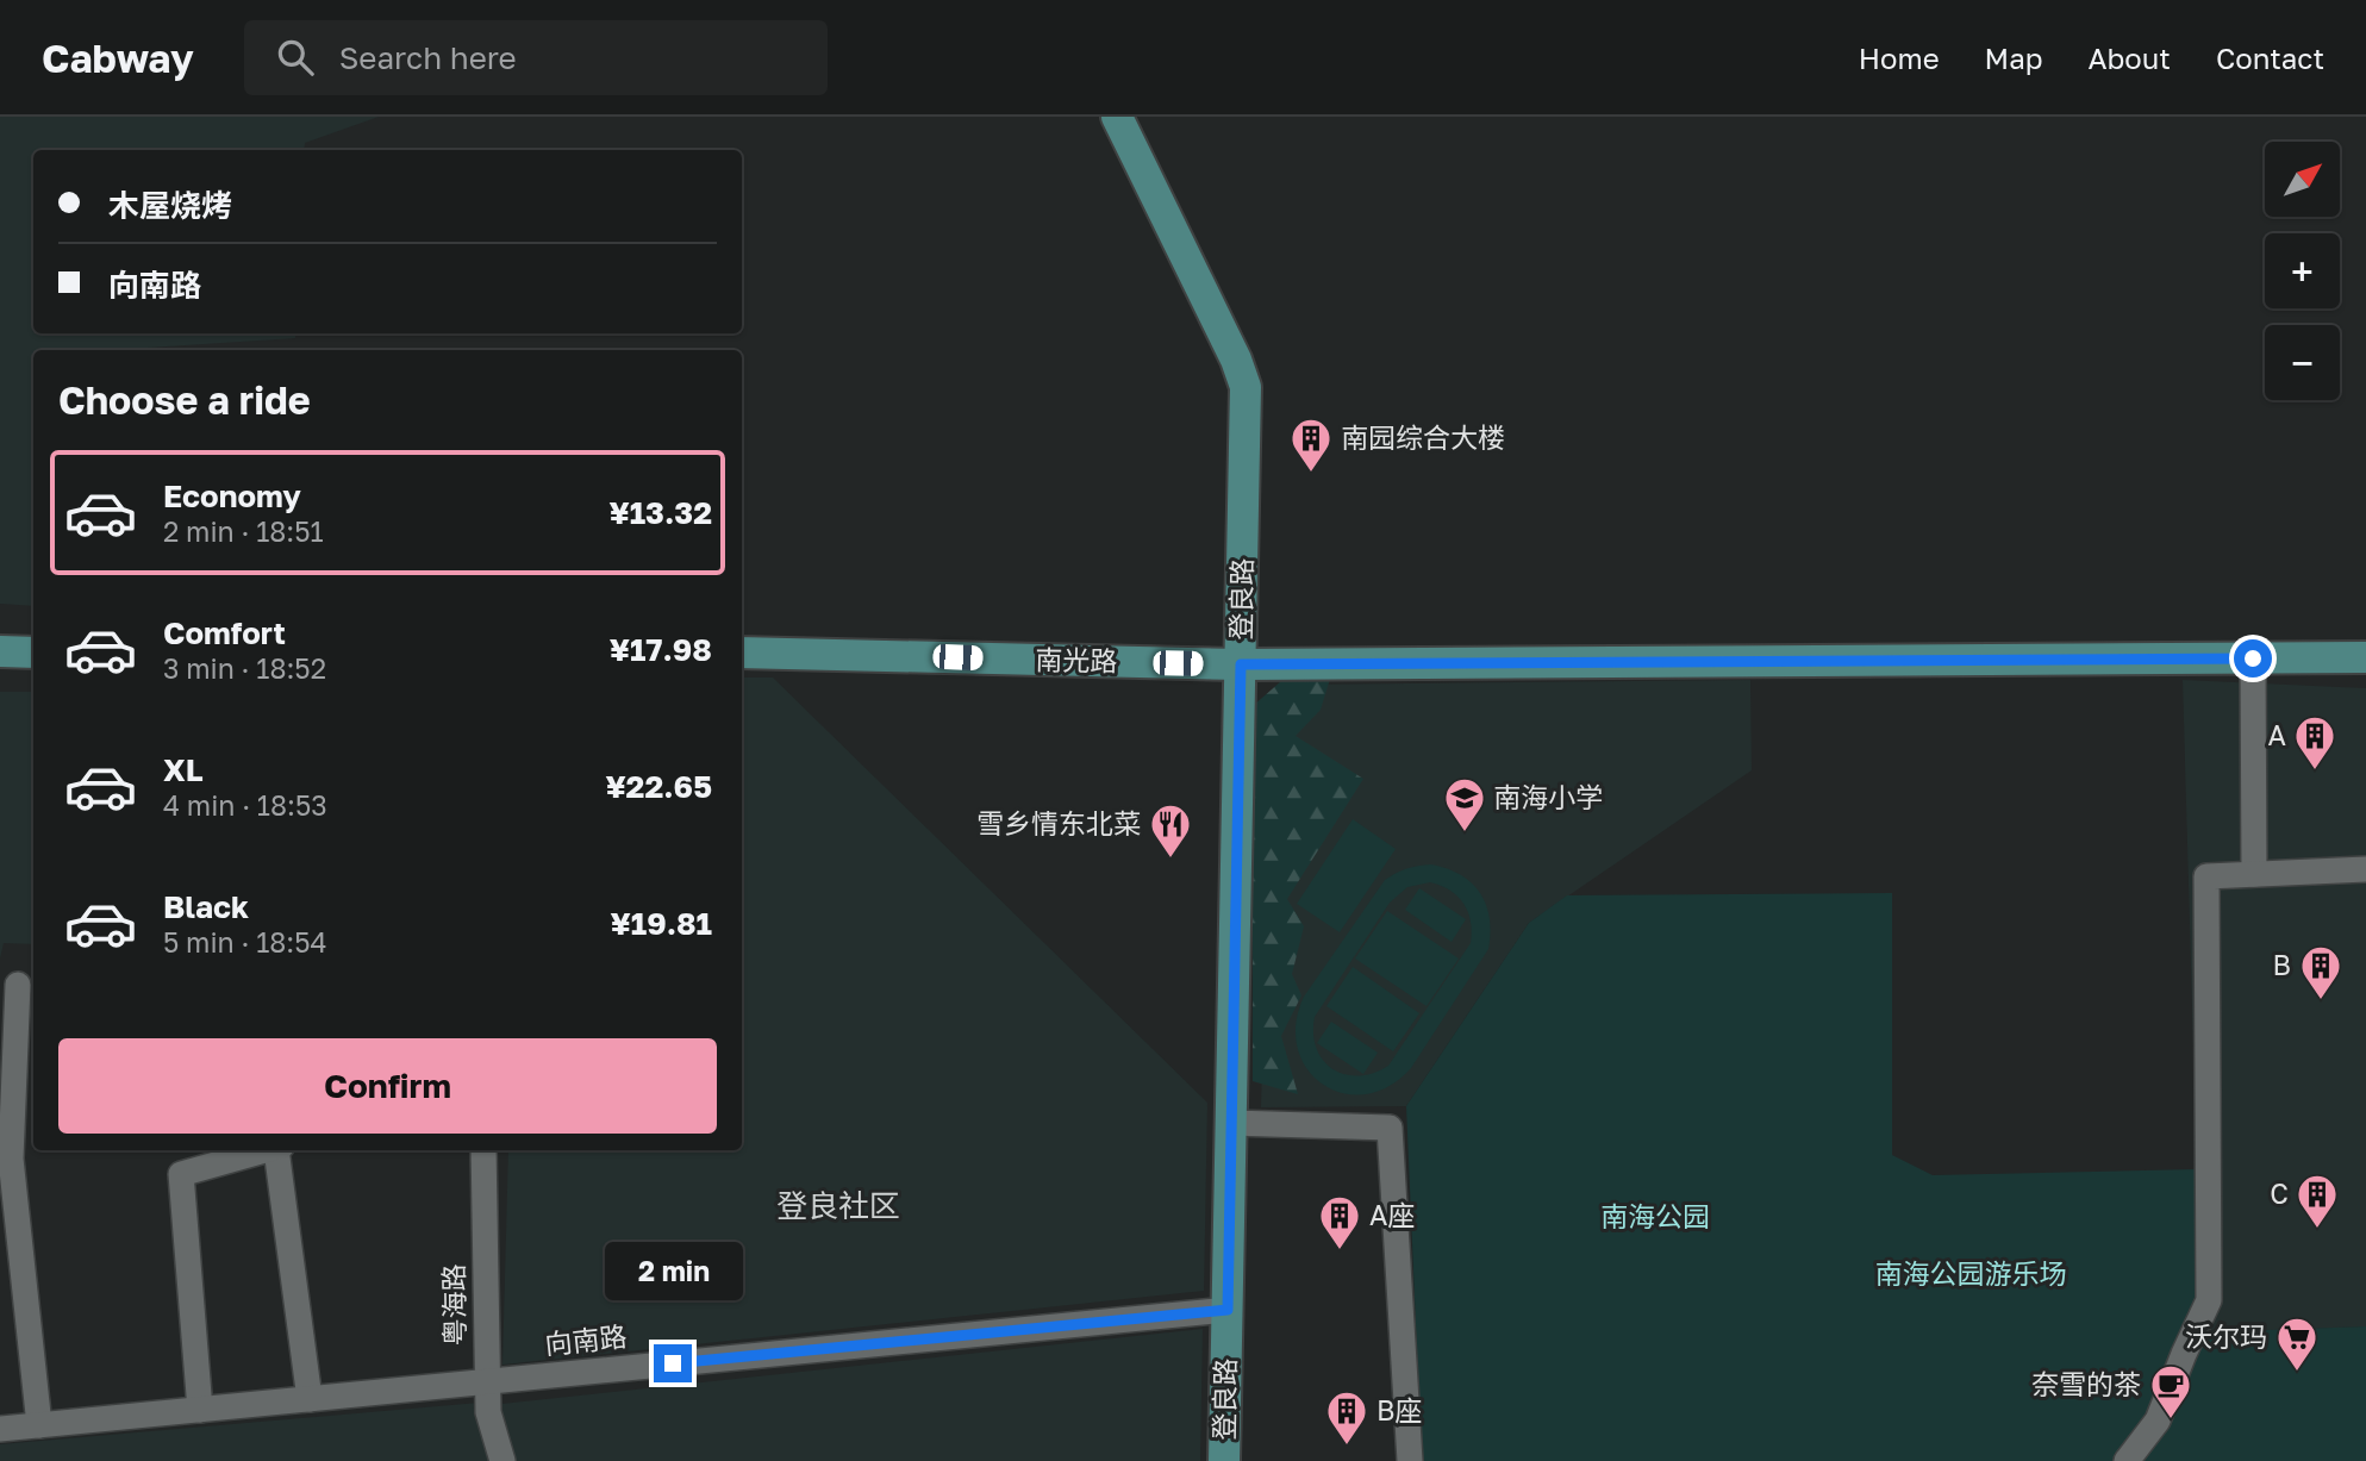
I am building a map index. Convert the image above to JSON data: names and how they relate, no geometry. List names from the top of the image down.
{
  "streets": {
    "main road": ["登良路", "南光路"],
    "street": ["粤海路", "向南路"]
  },
  "crossings": [
    ["登良路", "南光路"],
    ["登良路", "向南路"],
    ["粤海路", "向南路"]
  ],
  "districts": ["登良社区"],
  "parks": ["南海公园", "南海公园游乐场"],
  "places": {
    "building": [
      "南园综合大楼",
      "A",
      "B",
      "C",
      "A座",
      "B座"
    ],
    "school or university": ["南海小学"],
    "restaurant": ["雪乡情东北菜"],
    "supermarket": ["沃尔玛"],
    "cafe": ["奈雪的茶"]
  },
  "north": "top right",
  "page": {
    "header": "Cabway",
    "search": "Search here",
    "nav": [
      "Home",
      "Map",
      "About",
      "Contact"
    ],
    "map_buttons": ["+", "−"],
    "banner": ["木屋烧烤", "向南路"],
    "heading": "Choose a ride",
    "list": [
      {
        "name": "Economy",
        "note": "2 min · 18:51",
        "value": "¥13.32"
      },
      {
        "name": "Comfort",
        "note": "3 min · 18:52",
        "value": "¥17.98"
      },
      {
        "name": "XL",
        "note": "4 min · 18:53",
        "value": "¥22.65"
      },
      {
        "name": "Black",
        "note": "5 min · 18:54",
        "value": "¥19.81"
      }
    ],
    "buttons": "Confirm",
    "bubble": "2 min"
  }
}
